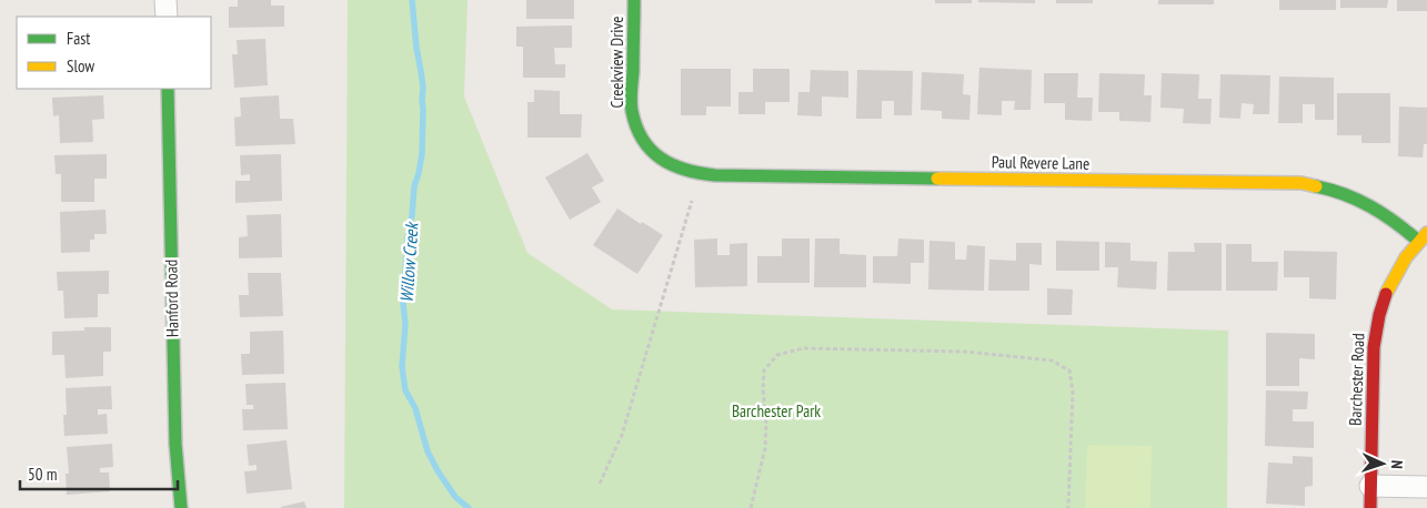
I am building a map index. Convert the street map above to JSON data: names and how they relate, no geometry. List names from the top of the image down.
{
  "streets": {
    "street": [
      "Creekview Drive",
      "Paul Revere Lane",
      "Hanford Road",
      "Barchester Road"
    ]
  },
  "crossings": [
    ["Creekview Drive", "Paul Revere Lane"],
    ["Paul Revere Lane", "Barchester Road"]
  ],
  "water": ["Willow Creek"],
  "parks": ["Barchester Park"],
  "legend": ["Fast", "Slow"],
  "scale_bar": "50 m",
  "north": "right"
}
